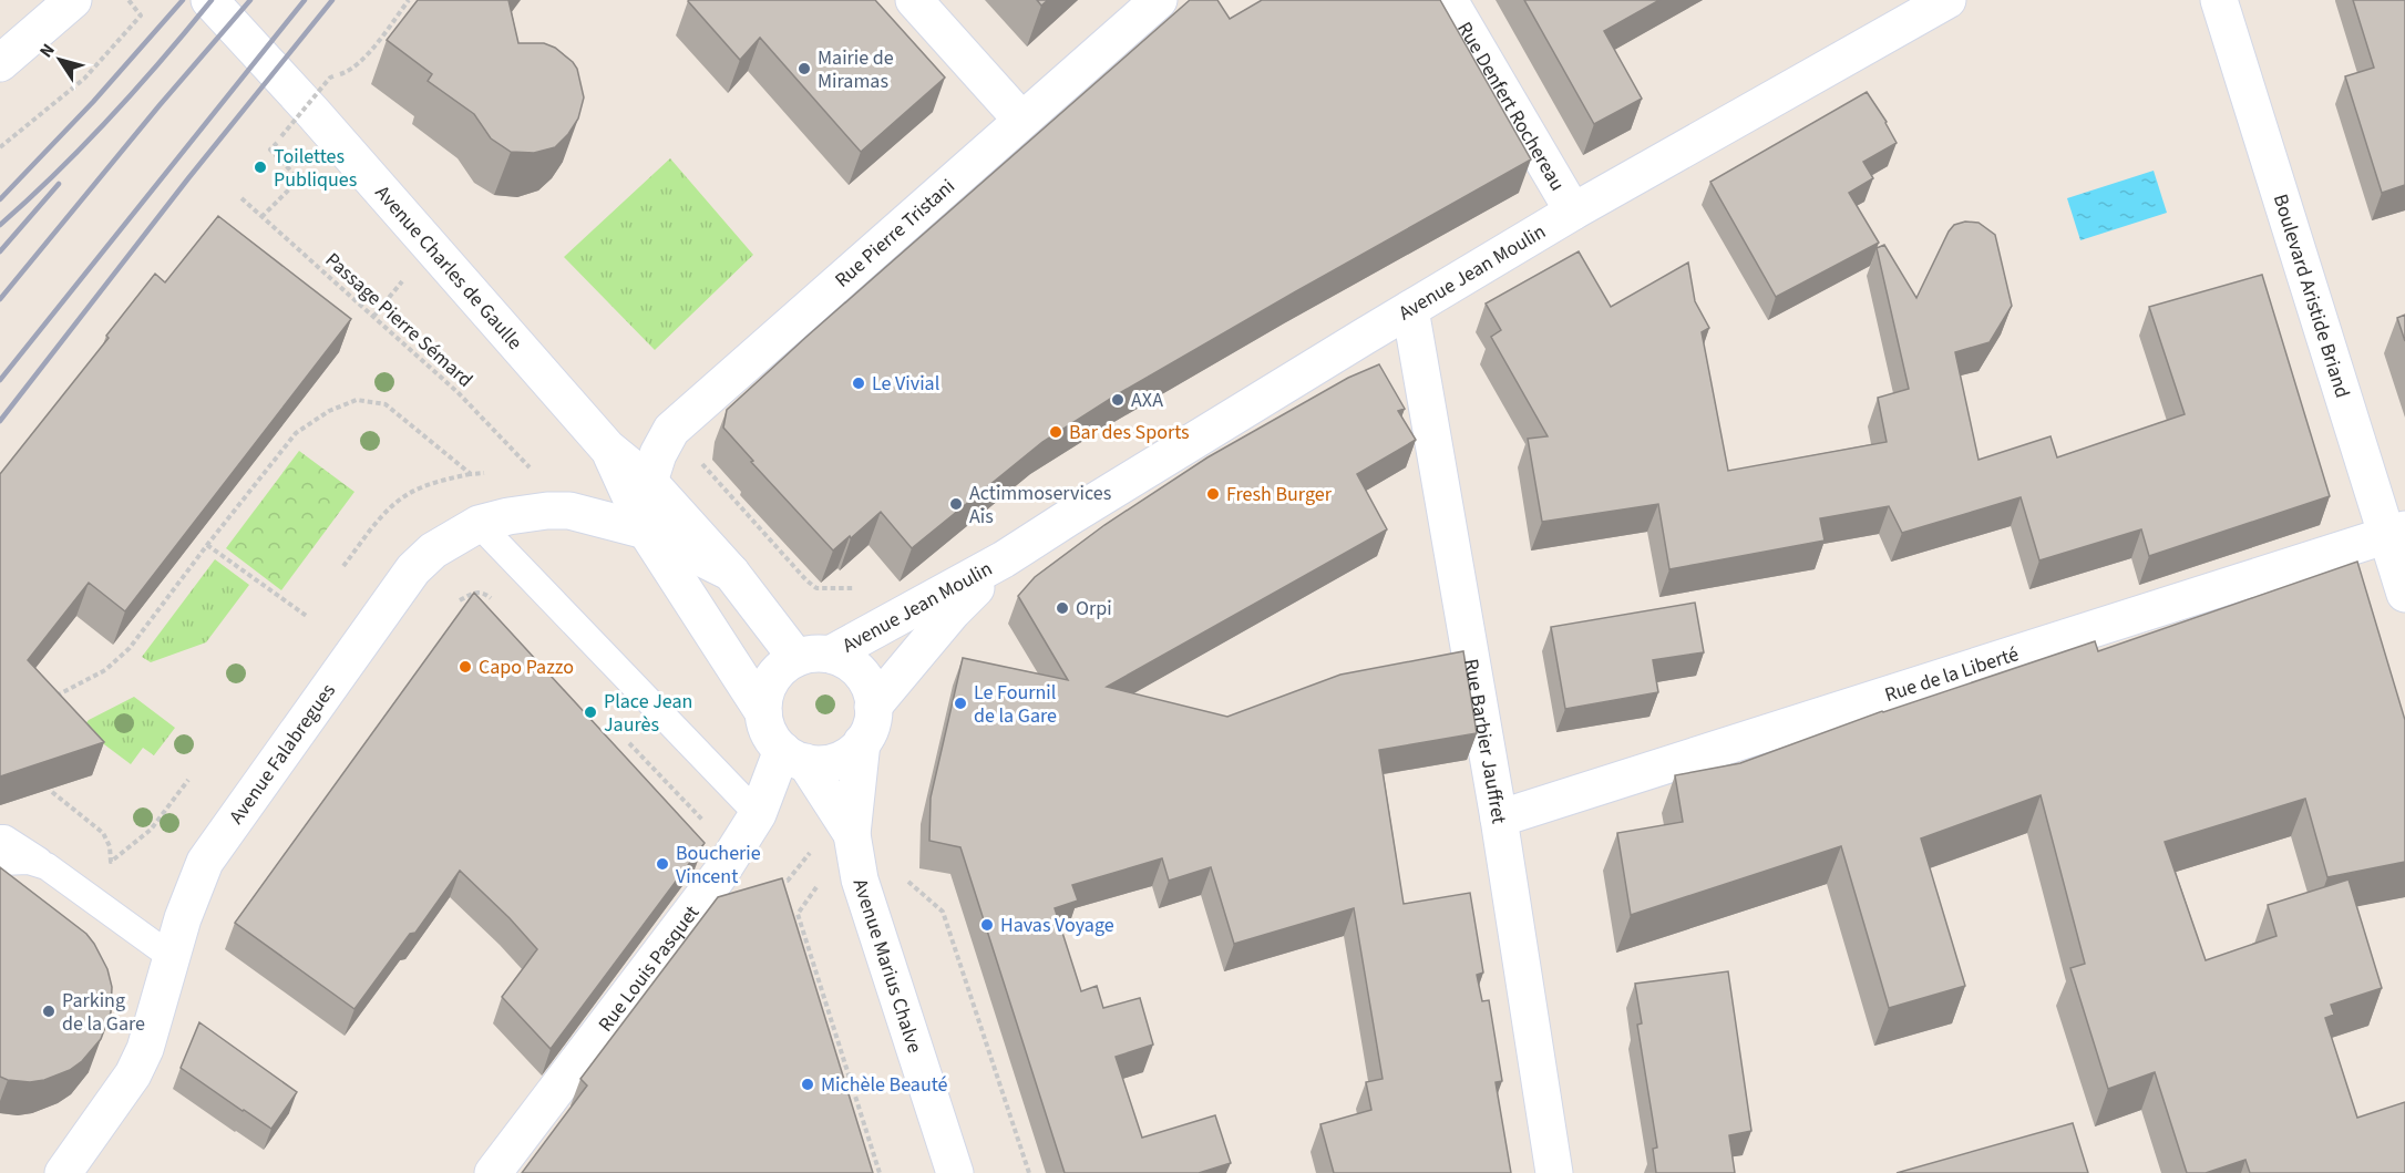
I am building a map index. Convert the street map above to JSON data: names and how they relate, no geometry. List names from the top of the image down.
{
  "streets": {
    "street": [
      "Rue Denfert Rochereau",
      "Rue Pierre Tristani",
      "Avenue Charles de Gaulle",
      "Avenue Jean Moulin",
      "Boulevard Aristide Briand",
      "Rue de la Liberté",
      "Rue Barbier Jauffret",
      "Avenue Falabregues",
      "Avenue Marius Chalve",
      "Rue Louis Pasquet"
    ],
    "path": ["Passage Pierre Sémard"]
  },
  "crossings": [
    ["Rue Denfert Rochereau", "Avenue Jean Moulin"],
    ["Avenue Jean Moulin", "Rue Barbier Jauffret"],
    ["Avenue Jean Moulin", "Avenue Marius Chalve"],
    ["Avenue Jean Moulin", "Rue Louis Pasquet"],
    ["Boulevard Aristide Briand", "Rue de la Liberté"],
    ["Rue de la Liberté", "Rue Barbier Jauffret"],
    ["Avenue Marius Chalve", "Rue Louis Pasquet"]
  ],
  "places": [
    "Mairie de Miramas",
    "Toilettes Publiques",
    "Le Vivial",
    "AXA",
    "Bar des Sports",
    "Fresh Burger",
    "Actimmoservices Ais",
    "Orpi",
    "Capo Pazzo",
    "Le Fournil de la Gare",
    "Place Jean Jaurès",
    "Boucherie Vincent",
    "Havas Voyage",
    "Parking de la Gare",
    "Michèle Beauté"
  ],
  "north": "top left"
}
